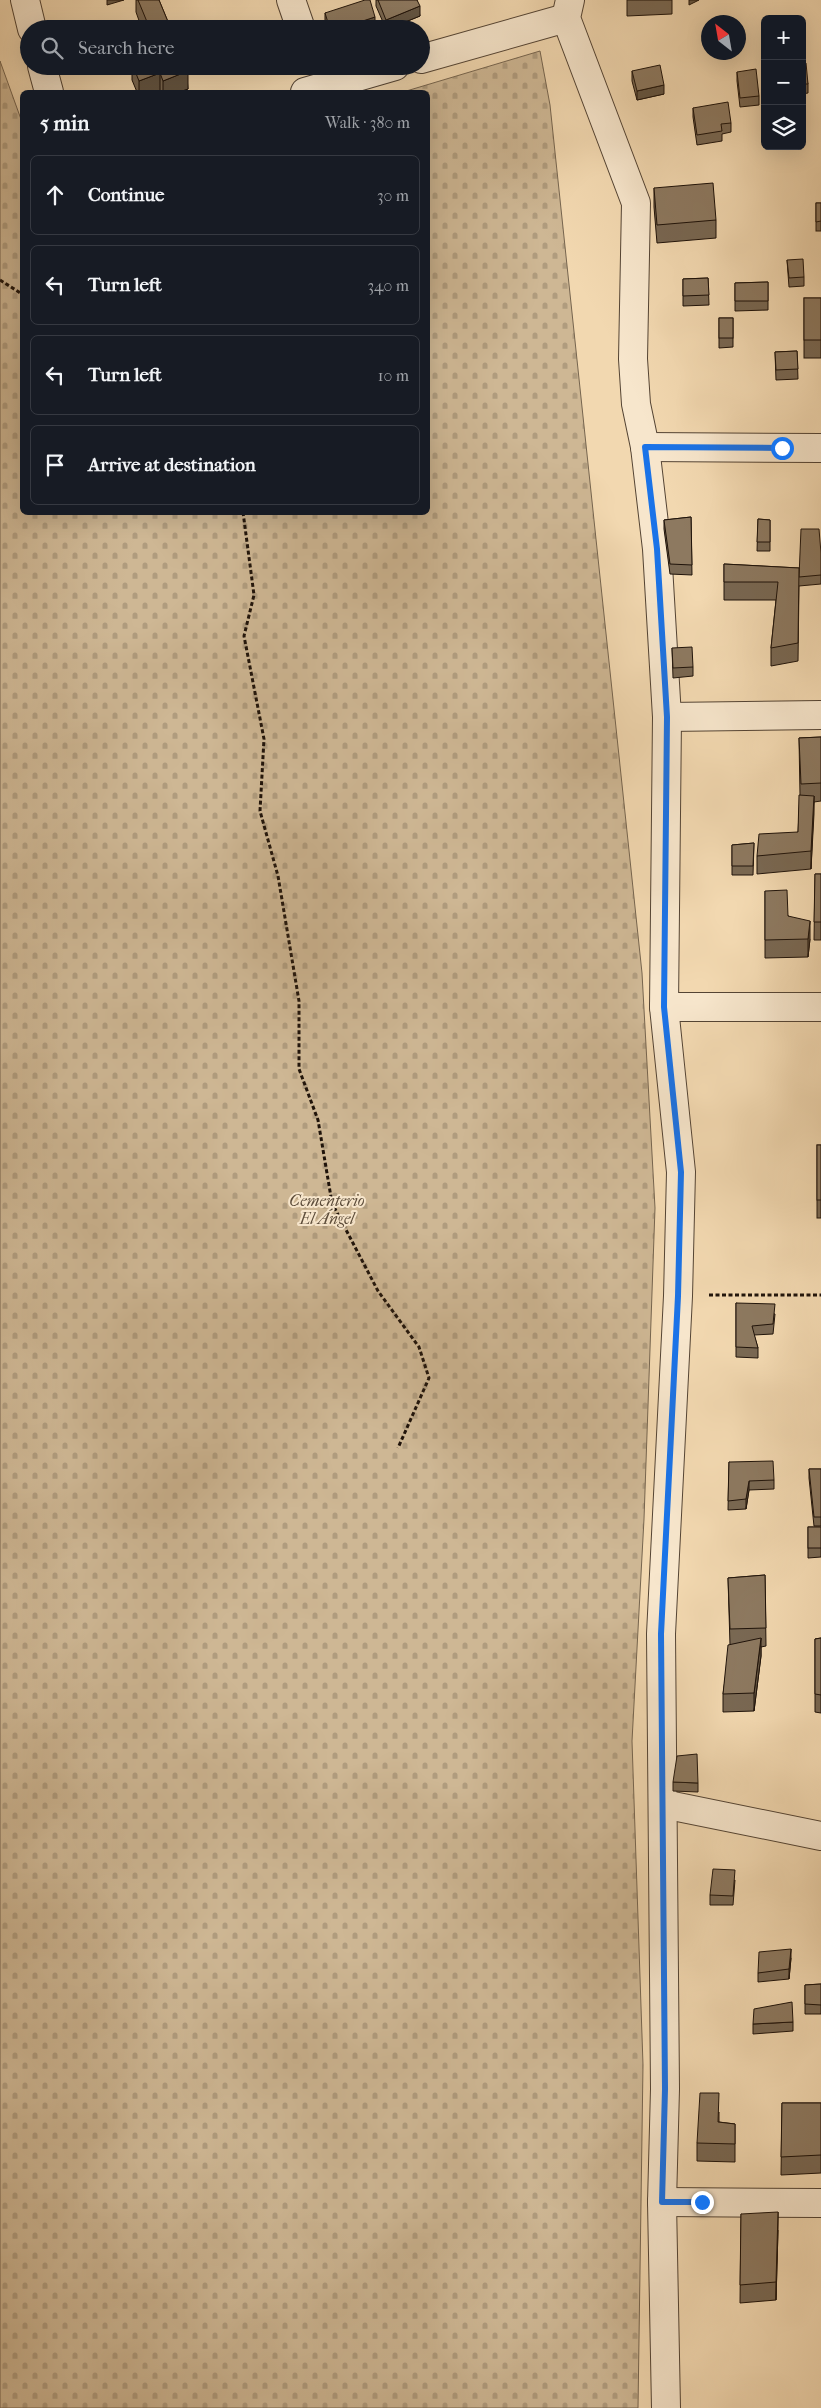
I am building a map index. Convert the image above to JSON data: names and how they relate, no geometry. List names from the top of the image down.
{
  "parks": ["Cementerio El Ángel"],
  "north": "top left",
  "page": {
    "map_buttons": ["+", "−"],
    "search": "Search here",
    "heading": ["5 min", "Walk · 380 m"],
    "list": [
      ["Continue", "30 m"],
      ["Turn left", "340 m"],
      ["Turn left", "10 m"],
      "Arrive at destination"
    ]
  }
}
